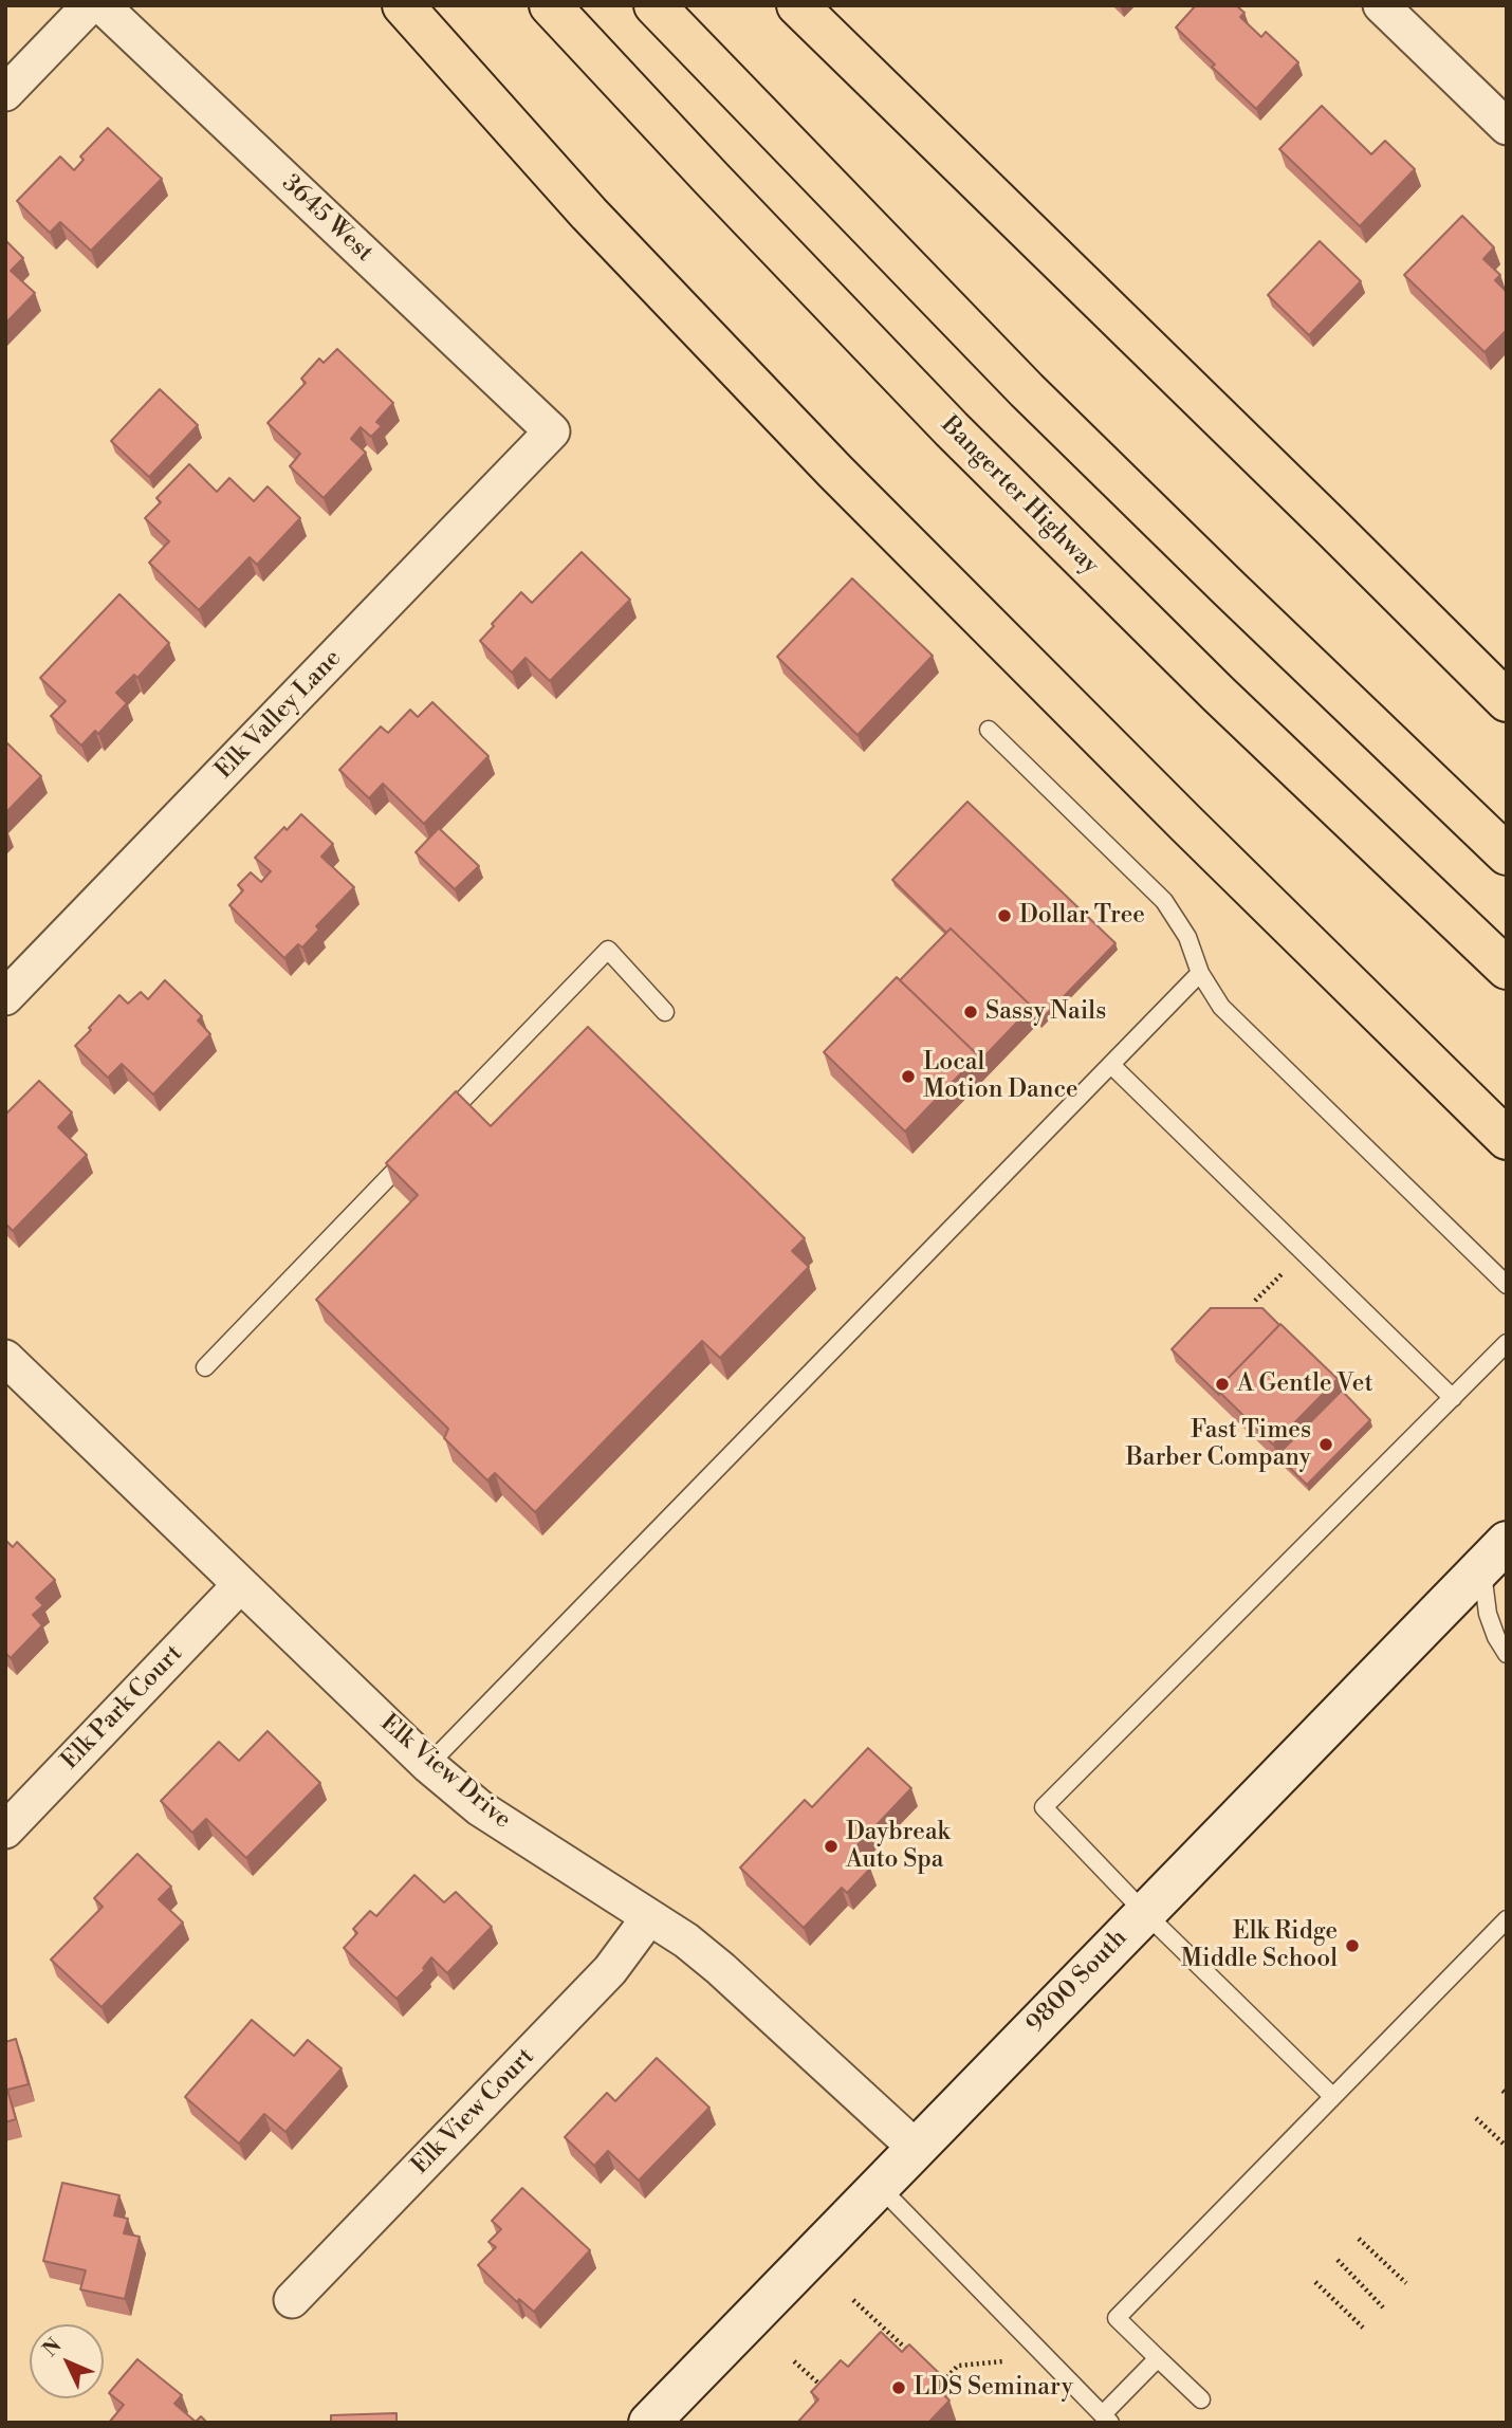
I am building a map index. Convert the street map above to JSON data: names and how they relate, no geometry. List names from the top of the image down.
{
  "streets": {
    "highway": ["Bangerter Highway"],
    "main road": ["9800 South"],
    "street": [
      "3645 West",
      "Elk Valley Lane",
      "Elk Park Court",
      "Elk View Drive",
      "Elk View Court"
    ]
  },
  "crossings": [
    ["3645 West", "Elk Valley Lane"],
    ["Elk Park Court", "Elk View Drive"],
    ["Elk View Drive", "9800 South"],
    ["Elk View Drive", "Elk View Court"]
  ],
  "places": [
    "Dollar Tree",
    "Sassy Nails",
    "Local Motion Dance",
    "A Gentle Vet",
    "Fast Times Barber Company",
    "Daybreak Auto Spa",
    "Elk Ridge Middle School",
    "LDS Seminary"
  ],
  "north": "top left"
}
